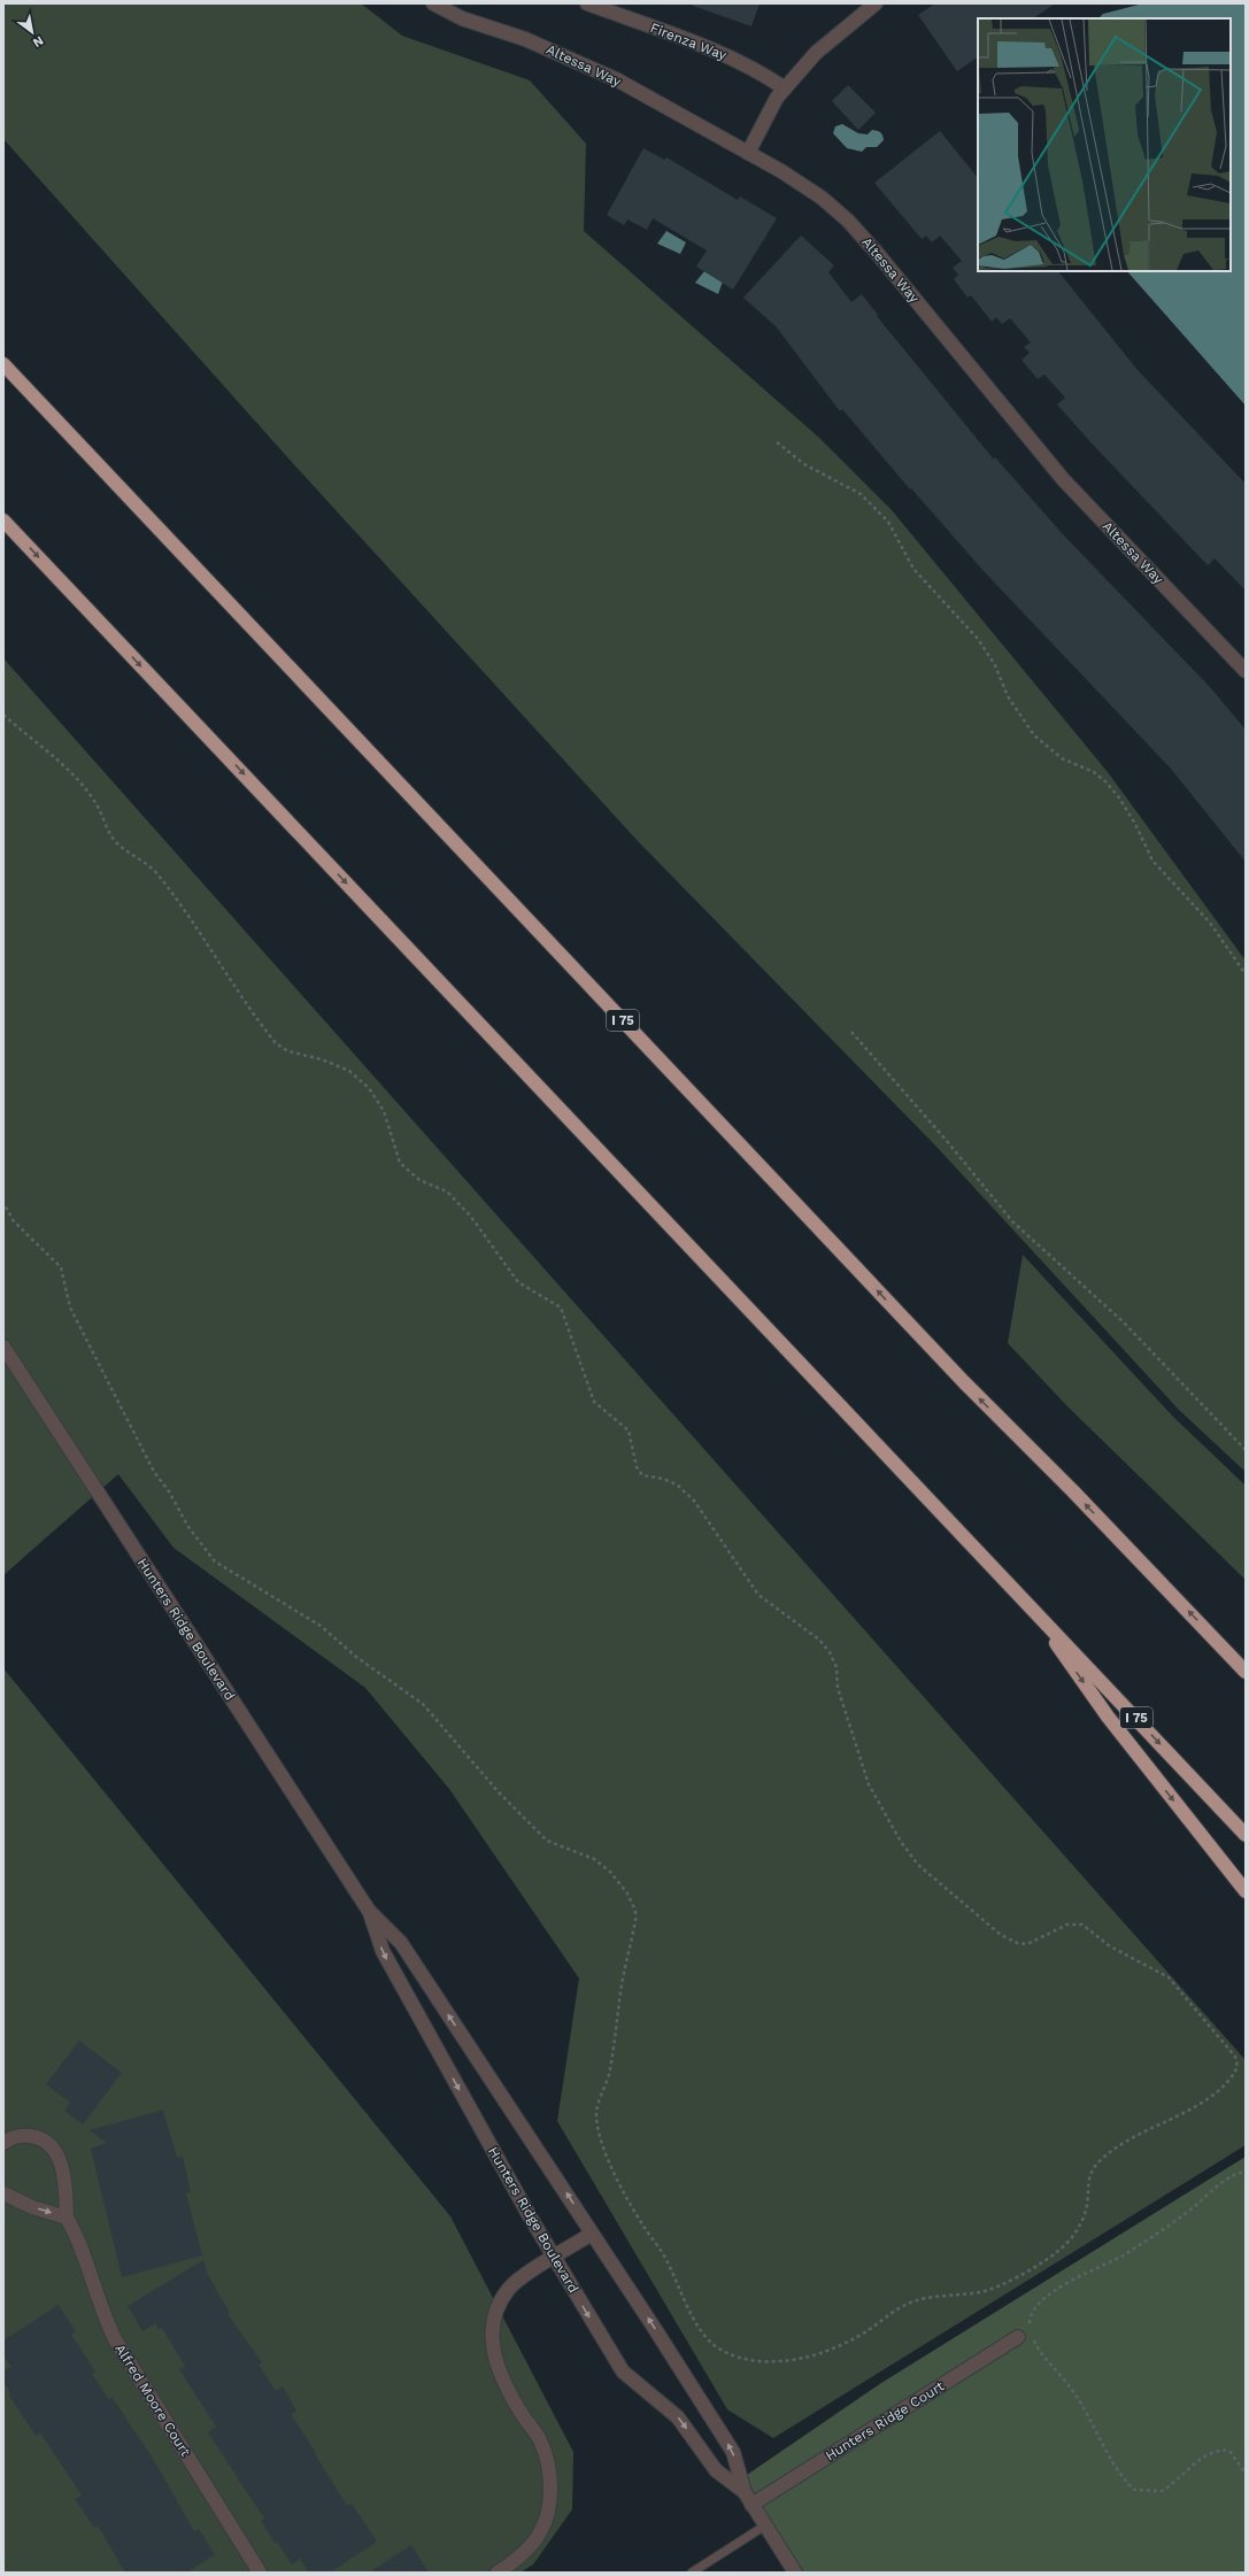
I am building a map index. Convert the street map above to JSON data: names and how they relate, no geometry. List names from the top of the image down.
{
  "streets": {
    "highway": ["I 75"],
    "street": [
      "Firenza Way",
      "Altessa Way",
      "Hunters Ridge Boulevard",
      "Alfred Moore Court",
      "Hunters Ridge Court"
    ]
  },
  "crossings": [
    ["Hunters Ridge Boulevard", "Hunters Ridge Court"]
  ],
  "north": "bottom right"
}
